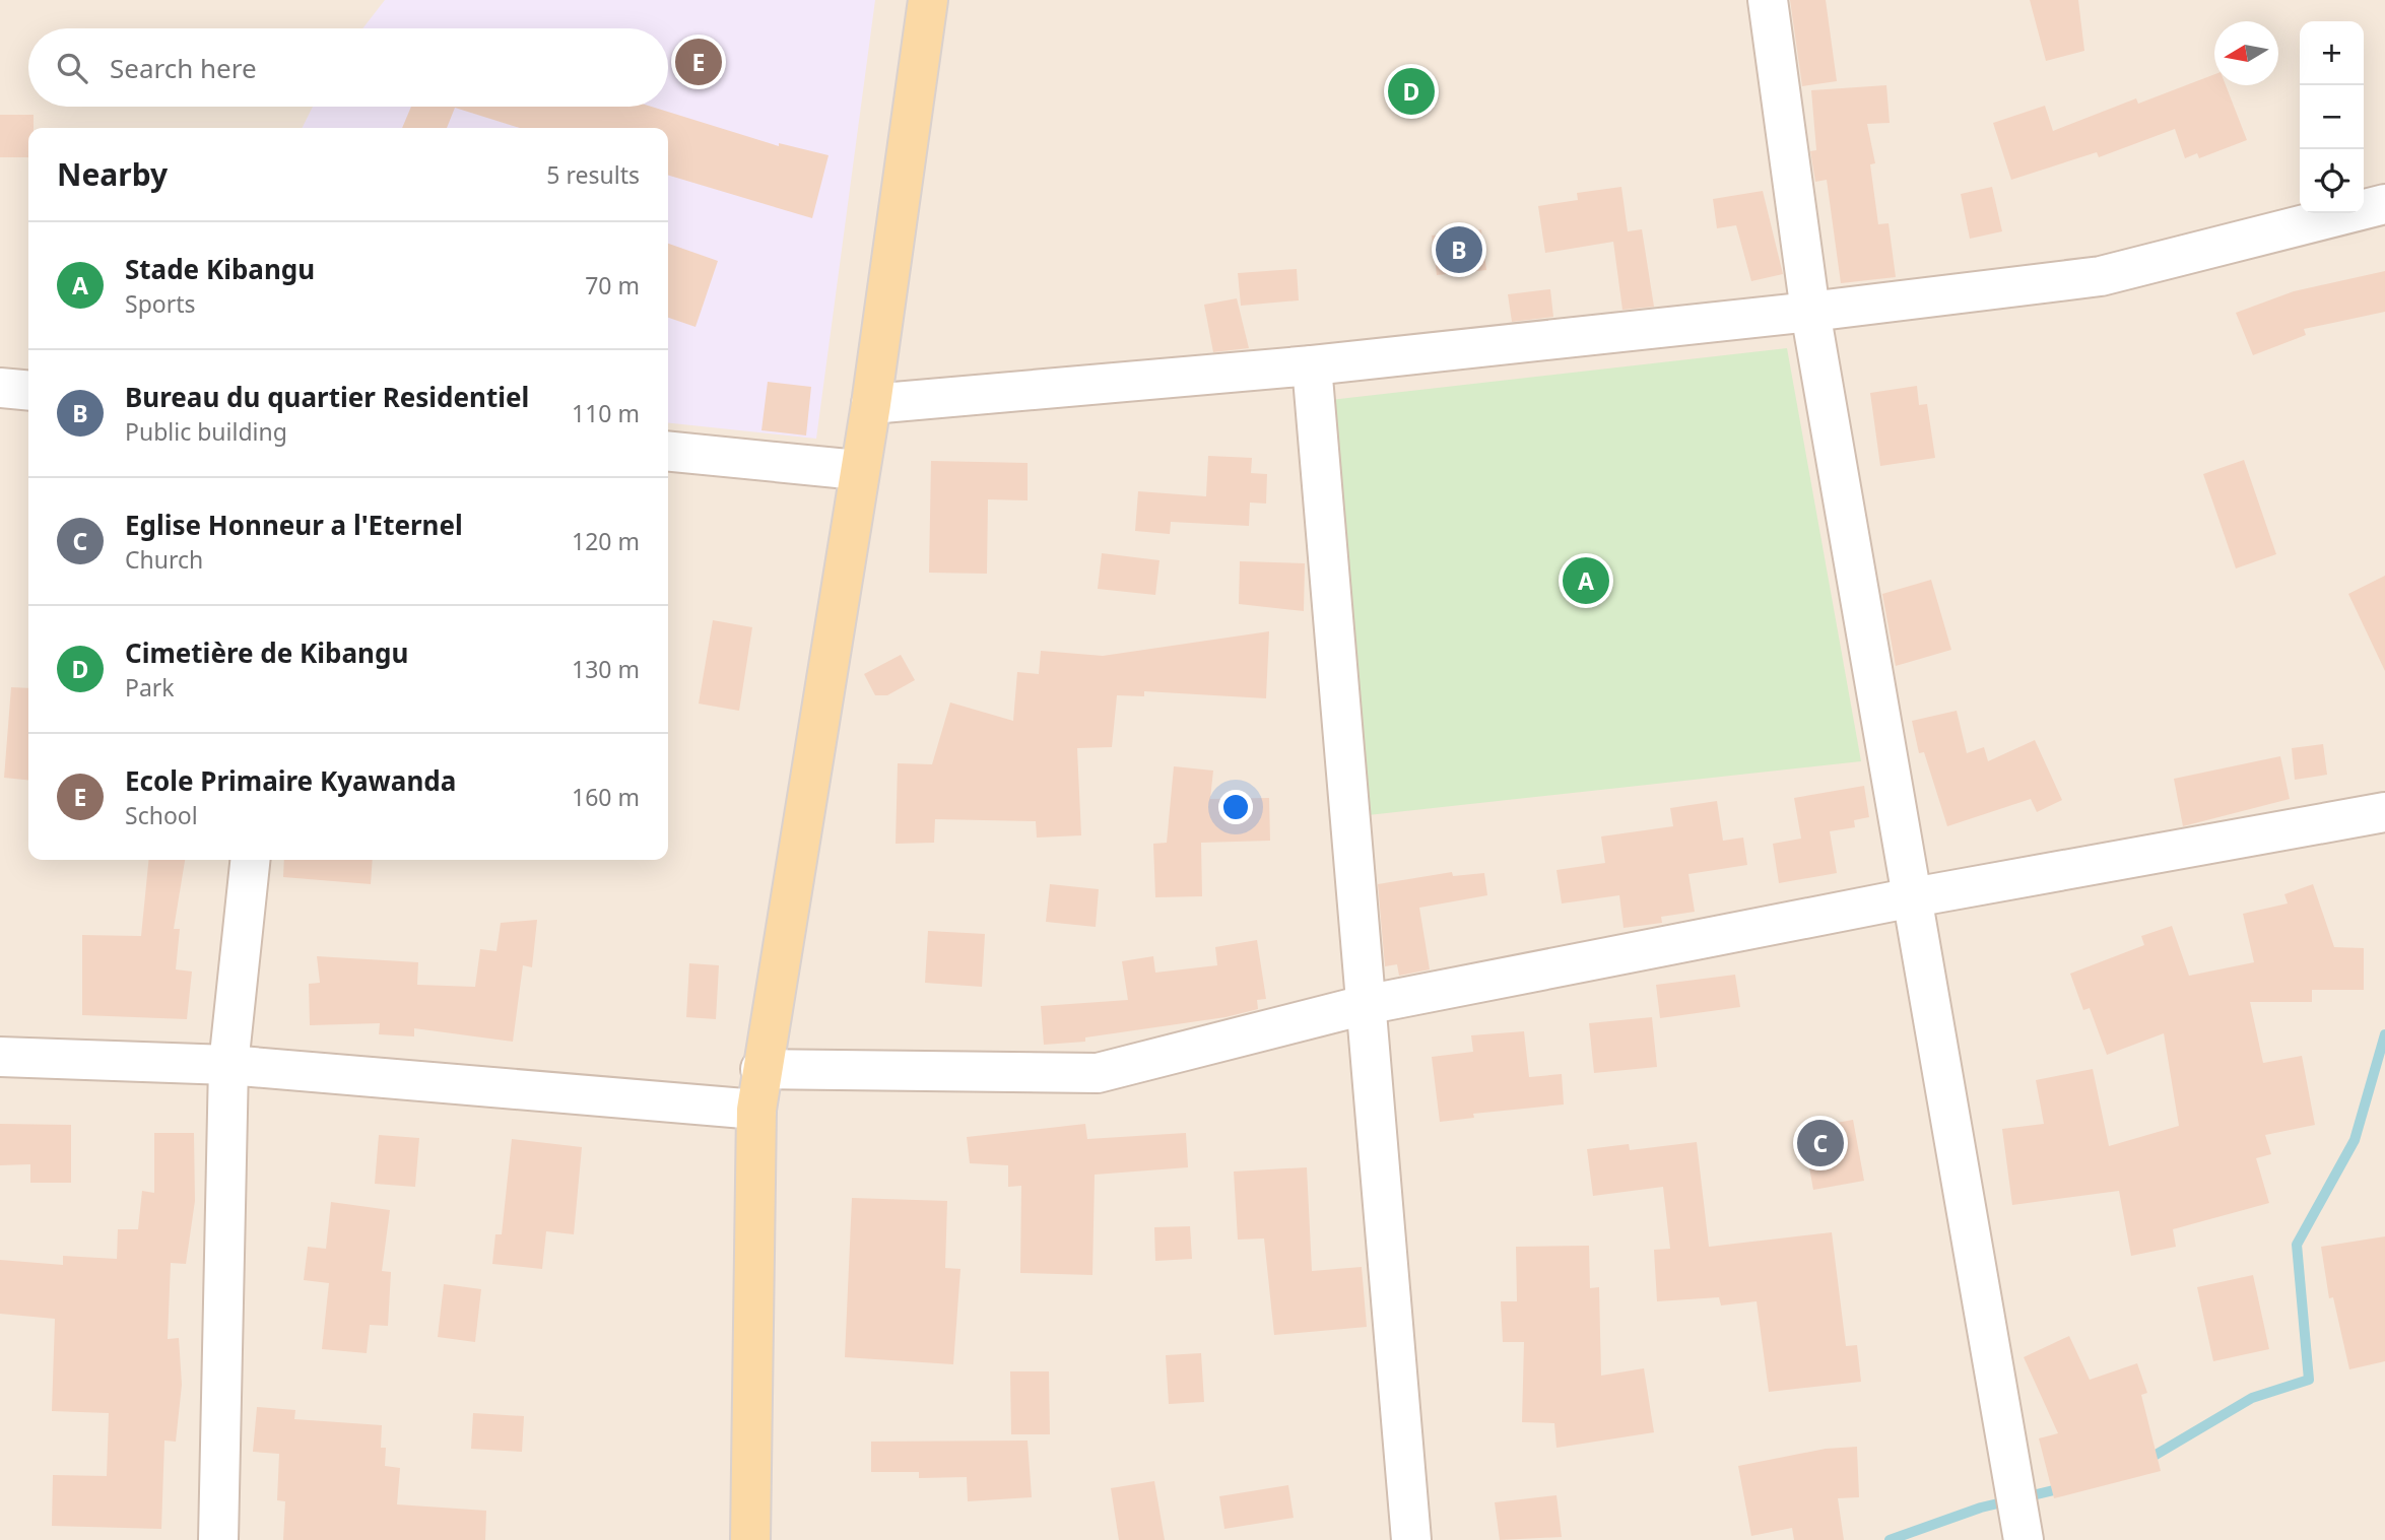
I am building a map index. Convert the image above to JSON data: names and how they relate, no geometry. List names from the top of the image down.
{
  "north": "left",
  "page": {
    "map_buttons": ["+", "−"],
    "search": "Search here",
    "pins": [
      "E",
      "D",
      "B",
      "A",
      "C"
    ],
    "heading": ["Nearby", "5 results"],
    "list": [
      {
        "mark": "A",
        "name": "Stade Kibangu",
        "note": "Sports",
        "value": "70 m"
      },
      {
        "mark": "B",
        "name": "Bureau du quartier Residentiel",
        "note": "Public building",
        "value": "110 m"
      },
      {
        "mark": "C",
        "name": "Eglise Honneur a l'Eternel",
        "note": "Church",
        "value": "120 m"
      },
      {
        "mark": "D",
        "name": "Cimetière de Kibangu",
        "note": "Park",
        "value": "130 m"
      },
      {
        "mark": "E",
        "name": "Ecole Primaire Kyawanda",
        "note": "School",
        "value": "160 m"
      }
    ]
  }
}
